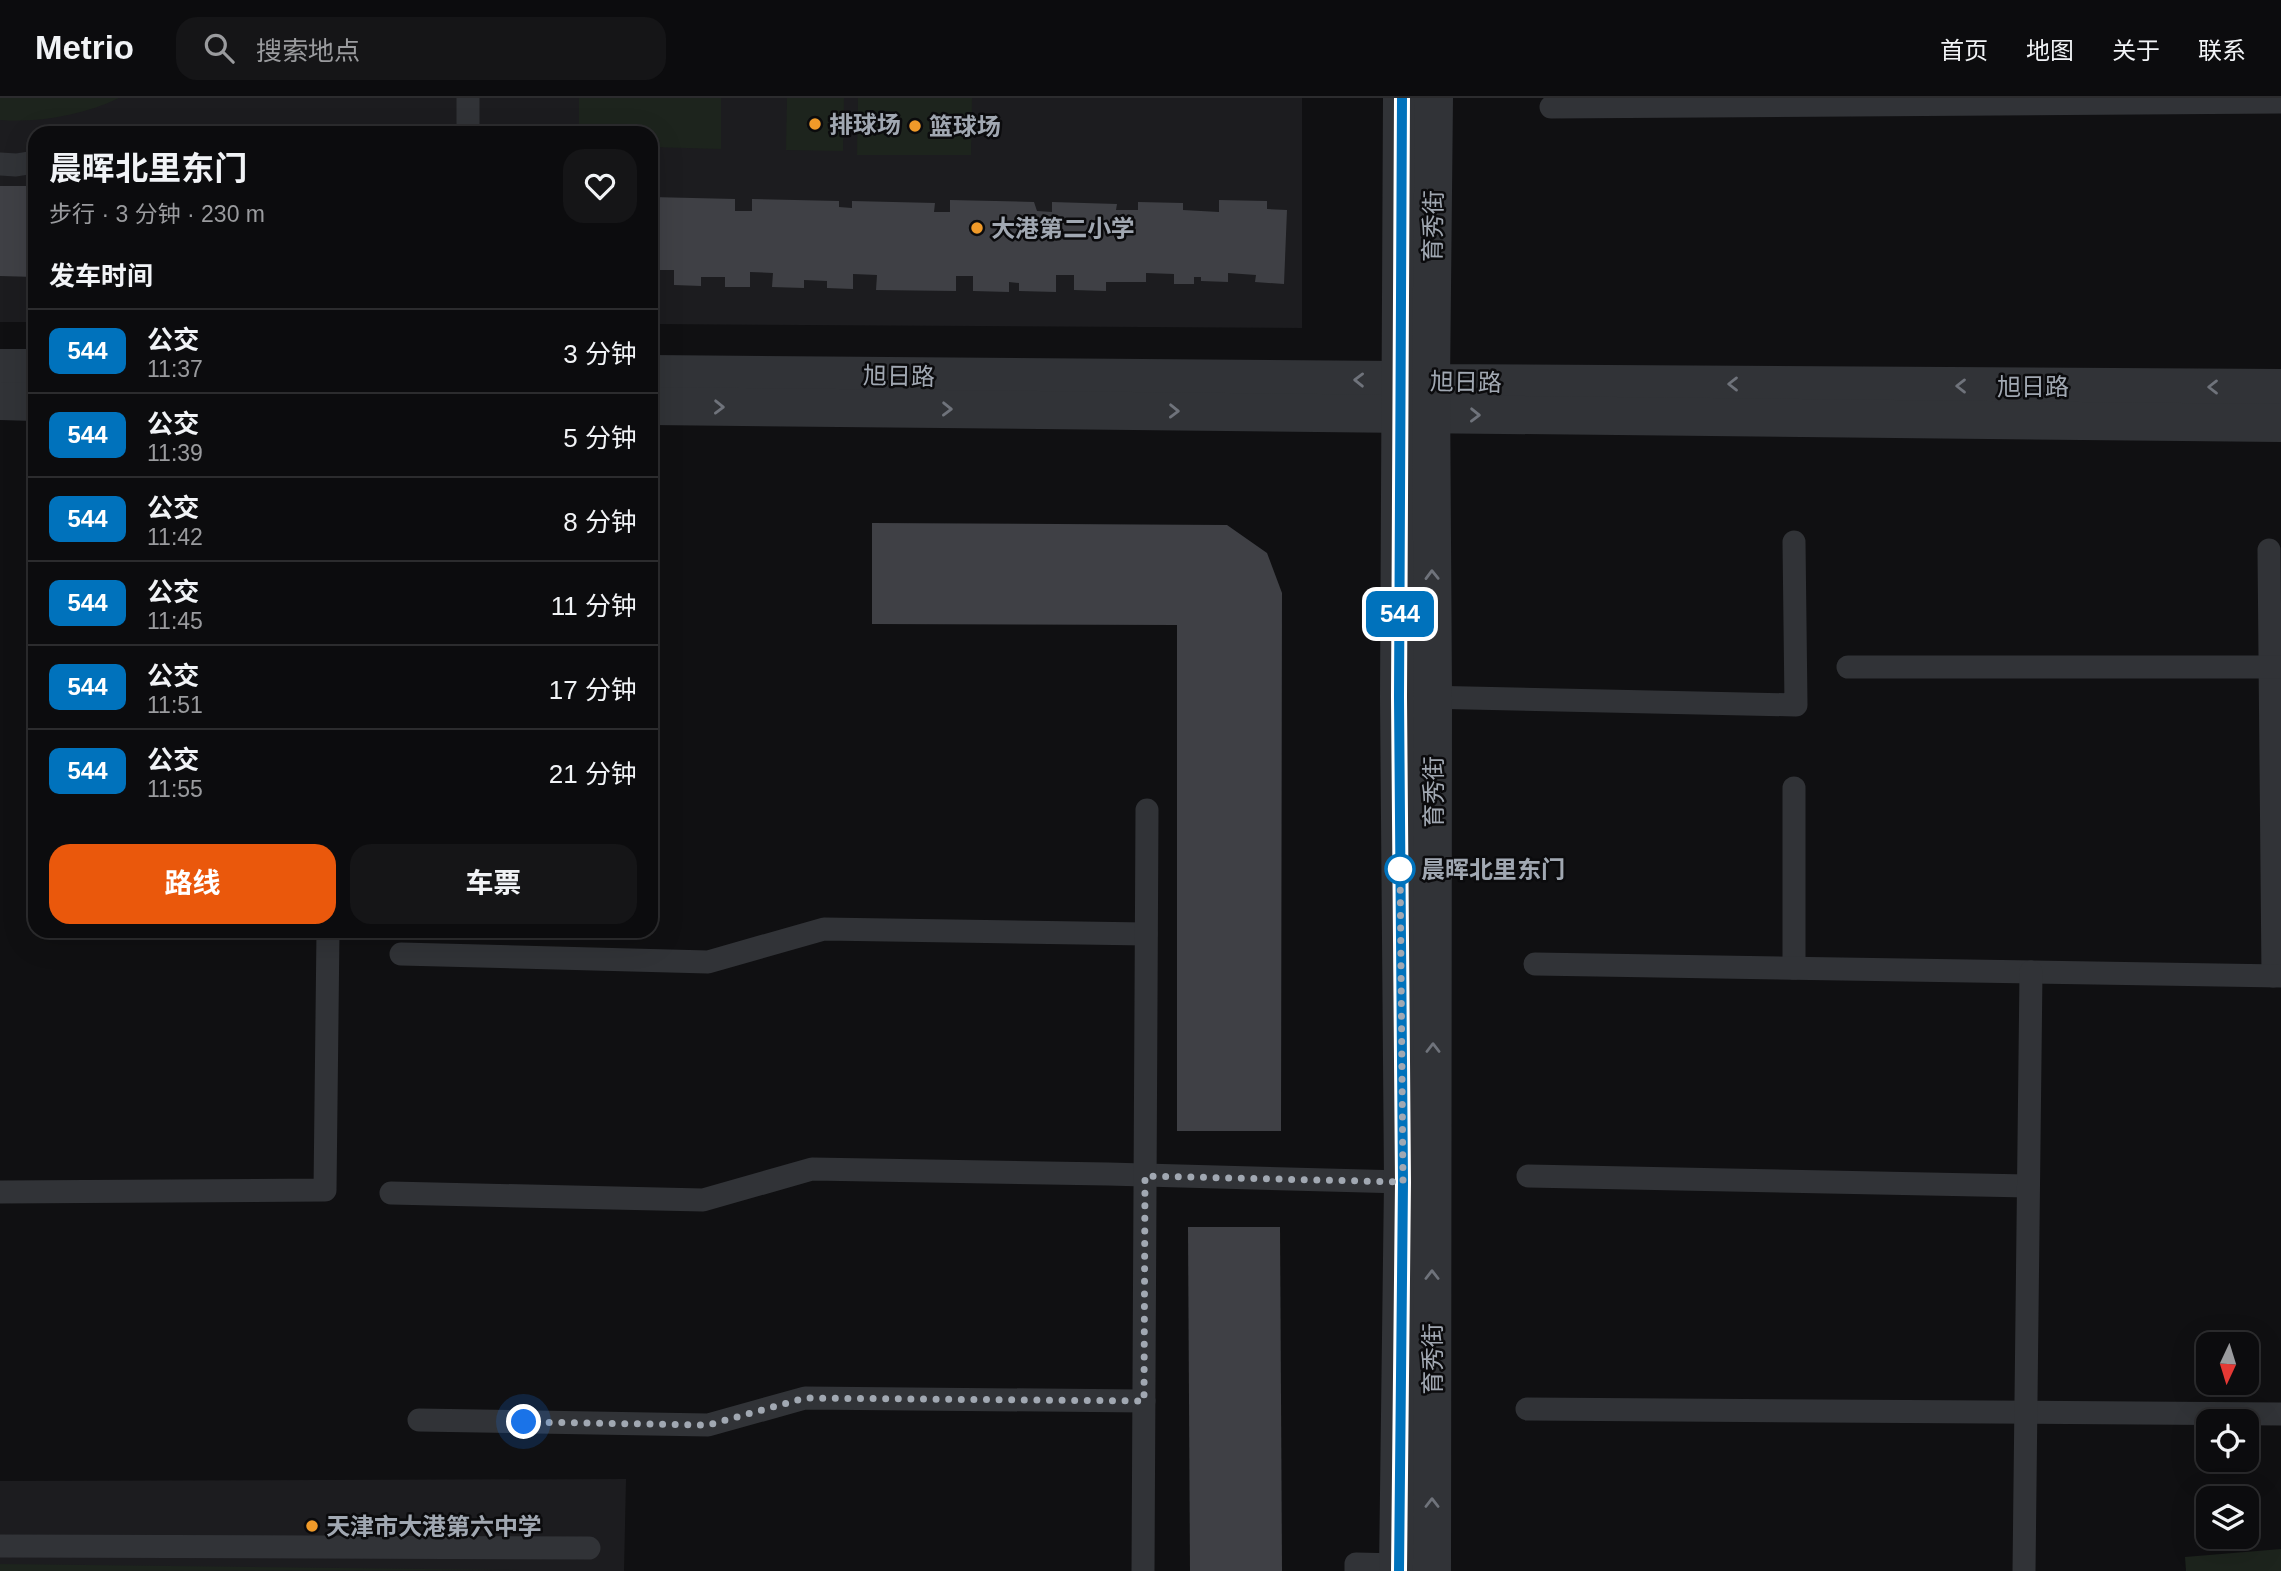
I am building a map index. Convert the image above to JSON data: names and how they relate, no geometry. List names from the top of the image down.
{
  "streets": {
    "street": ["育秀街", "旭日路"]
  },
  "crossings": [
    ["育秀街", "旭日路"]
  ],
  "places": [
    "排球场",
    "篮球场",
    "大港第二小学",
    "晨晖北里东门",
    "天津市大港第六中学"
  ],
  "lines": ["bus line 544"],
  "north": "bottom",
  "page": {
    "header": "Metrio",
    "search": "搜索地点",
    "nav": [
      "首页",
      "地图",
      "关于",
      "联系"
    ],
    "on_map": "544",
    "heading": [
      ["晨晖北里东门", "步行 · 3 分钟 · 230 m"],
      "发车时间"
    ],
    "list": [
      {
        "mark": "544",
        "name": "公交",
        "note": "11:37",
        "value": "3 分钟"
      },
      {
        "mark": "544",
        "name": "公交",
        "note": "11:39",
        "value": "5 分钟"
      },
      {
        "mark": "544",
        "name": "公交",
        "note": "11:42",
        "value": "8 分钟"
      },
      {
        "mark": "544",
        "name": "公交",
        "note": "11:45",
        "value": "11 分钟"
      },
      {
        "mark": "544",
        "name": "公交",
        "note": "11:51",
        "value": "17 分钟"
      },
      {
        "mark": "544",
        "name": "公交",
        "note": "11:55",
        "value": "21 分钟"
      }
    ],
    "buttons": ["路线", "车票"]
  }
}
